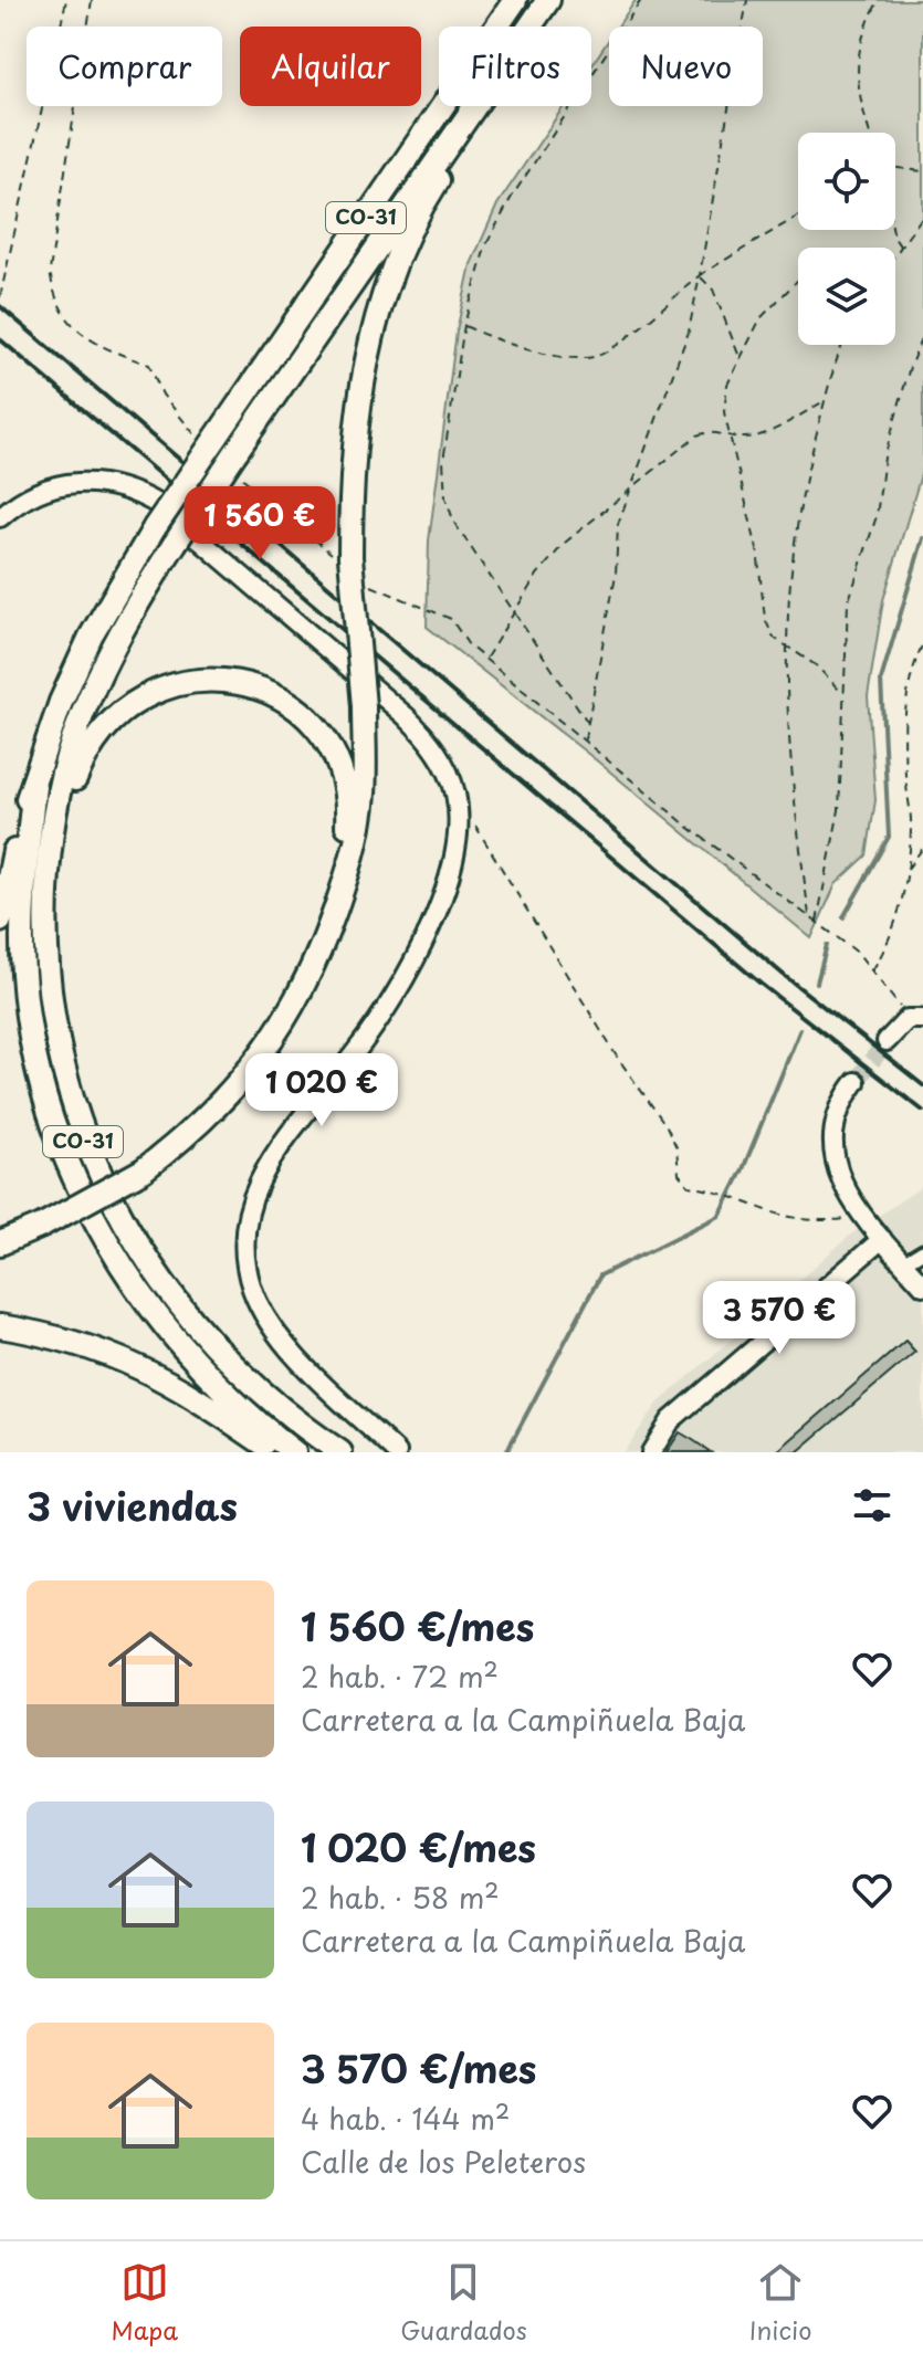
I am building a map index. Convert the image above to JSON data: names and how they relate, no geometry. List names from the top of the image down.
{
  "streets": {
    "highway": ["CO-31"]
  },
  "page": {
    "chip": [
      "Comprar",
      "Alquilar",
      "Filtros",
      "Nuevo"
    ],
    "price": ["1 560 €", "1 020 €", "3 570 €"],
    "heading": "3 viviendas",
    "list": [
      {
        "name": "1 560 €/mes",
        "note": "2 hab. · 72 m² · Carretera a la Campiñuela Baja"
      },
      {
        "name": "1 020 €/mes",
        "note": "2 hab. · 58 m² · Carretera a la Campiñuela Baja"
      },
      {
        "name": "3 570 €/mes",
        "note": "4 hab. · 144 m² · Calle de los Peleteros"
      }
    ],
    "tabs": ["Mapa", "Guardados", "Inicio"]
  }
}
